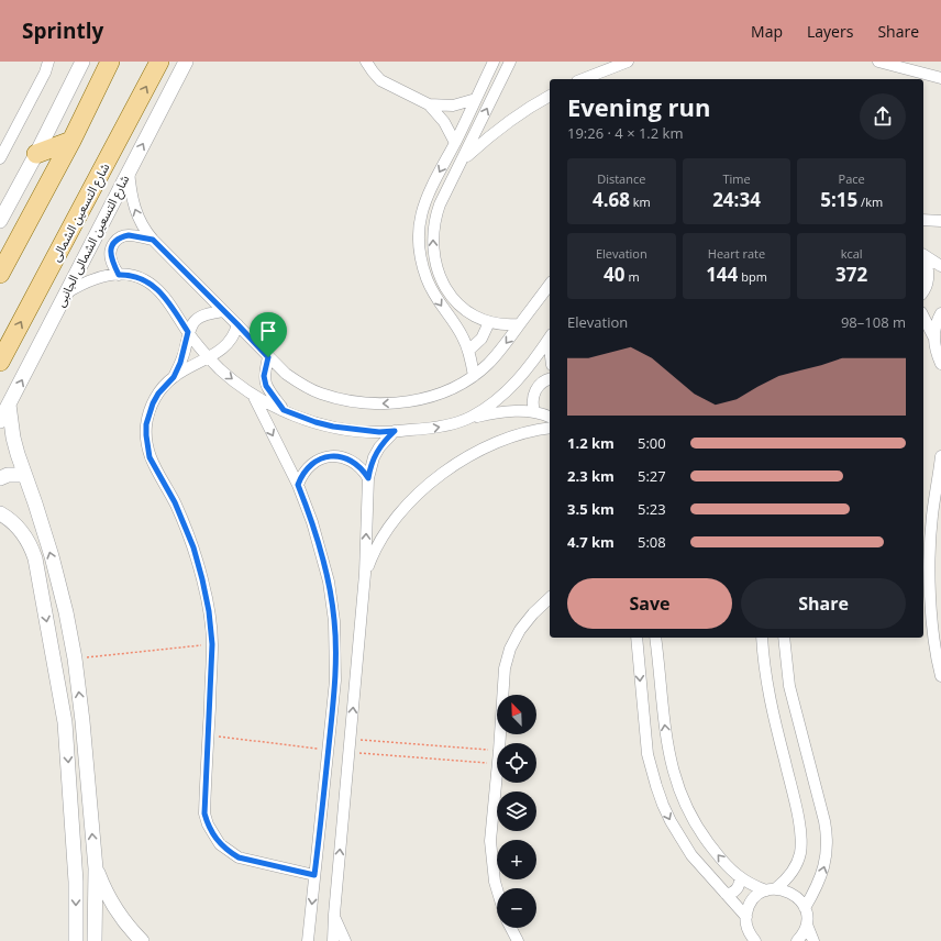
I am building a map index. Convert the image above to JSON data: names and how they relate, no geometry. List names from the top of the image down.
{
  "streets": {
    "main road": ["شارع التسعين الشمالى"],
    "street": ["شارع التسعين الشمالى الجانبى"]
  },
  "north": "top left",
  "page": {
    "header": "Sprintly",
    "nav": ["Map", "Layers", "Share"],
    "heading": ["Evening run", "19:26 · 4 × 1.2 km"],
    "stats": [
      ["Distance", "4.68 km"],
      ["Time", "24:34"],
      ["Pace", "5:15 /km"],
      ["Elevation", "40 m"],
      ["Heart rate", "144 bpm"],
      ["kcal", "372"]
    ],
    "chart": ["Elevation", "98–108 m"],
    "list": [
      {
        "name": "1.2 km",
        "note": "5:00"
      },
      {
        "name": "2.3 km",
        "note": "5:27"
      },
      {
        "name": "3.5 km",
        "note": "5:23"
      },
      {
        "name": "4.7 km",
        "note": "5:08"
      }
    ],
    "buttons": ["Save", "Share"],
    "map_buttons": ["+", "−"]
  }
}
